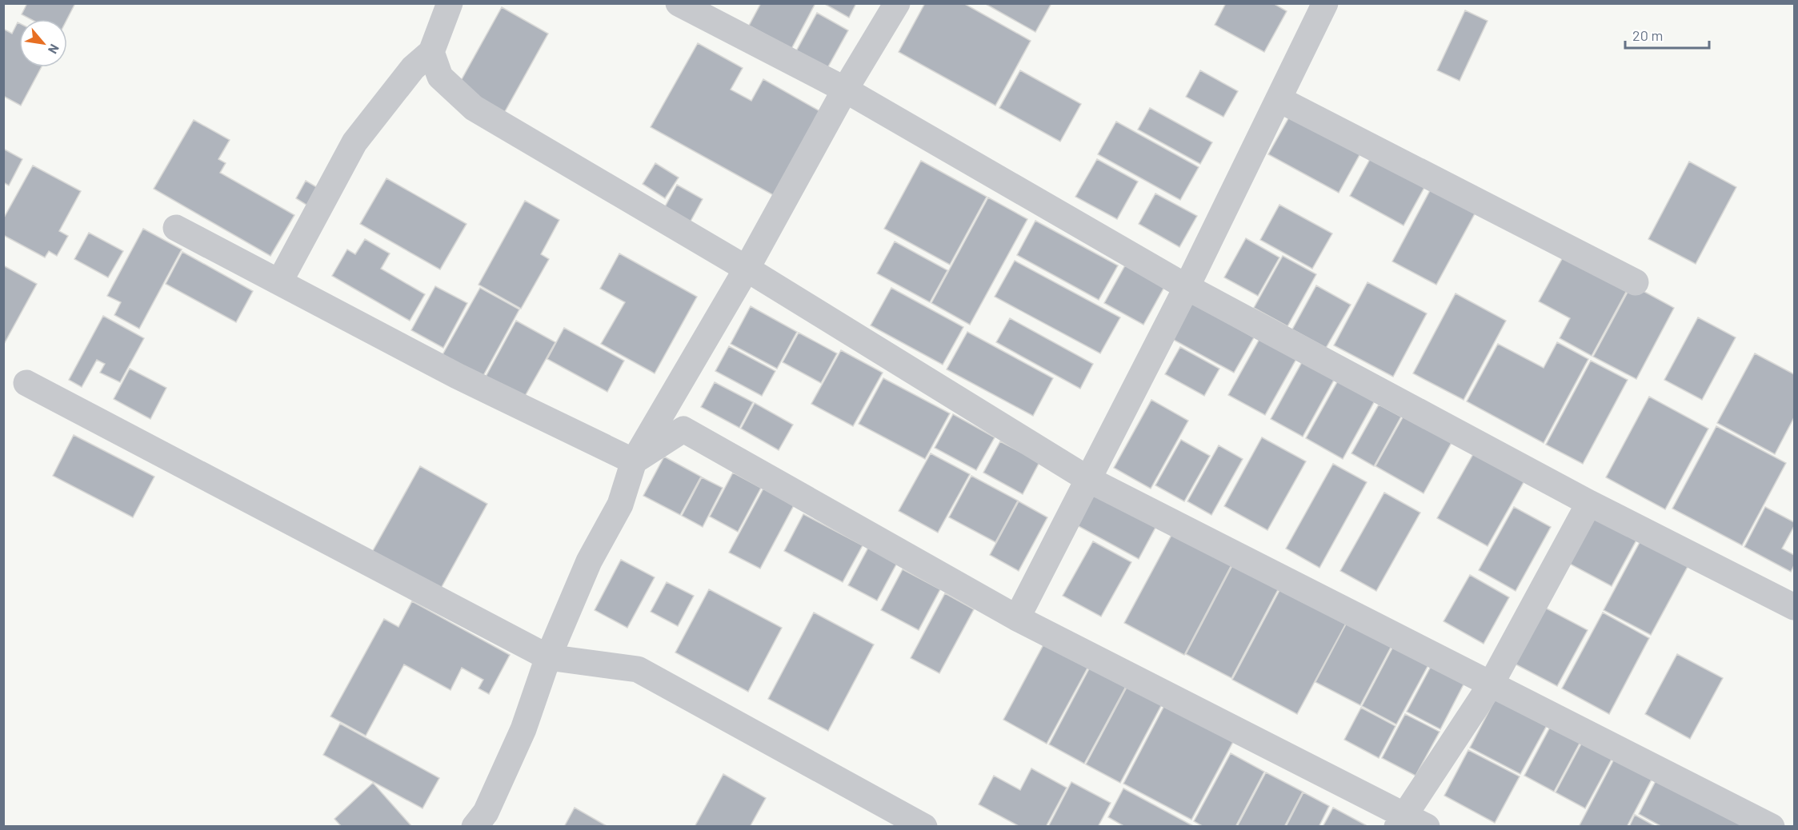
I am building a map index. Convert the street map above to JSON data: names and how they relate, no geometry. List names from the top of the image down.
{
  "scale_bar": "20 m",
  "north": "bottom right"
}
